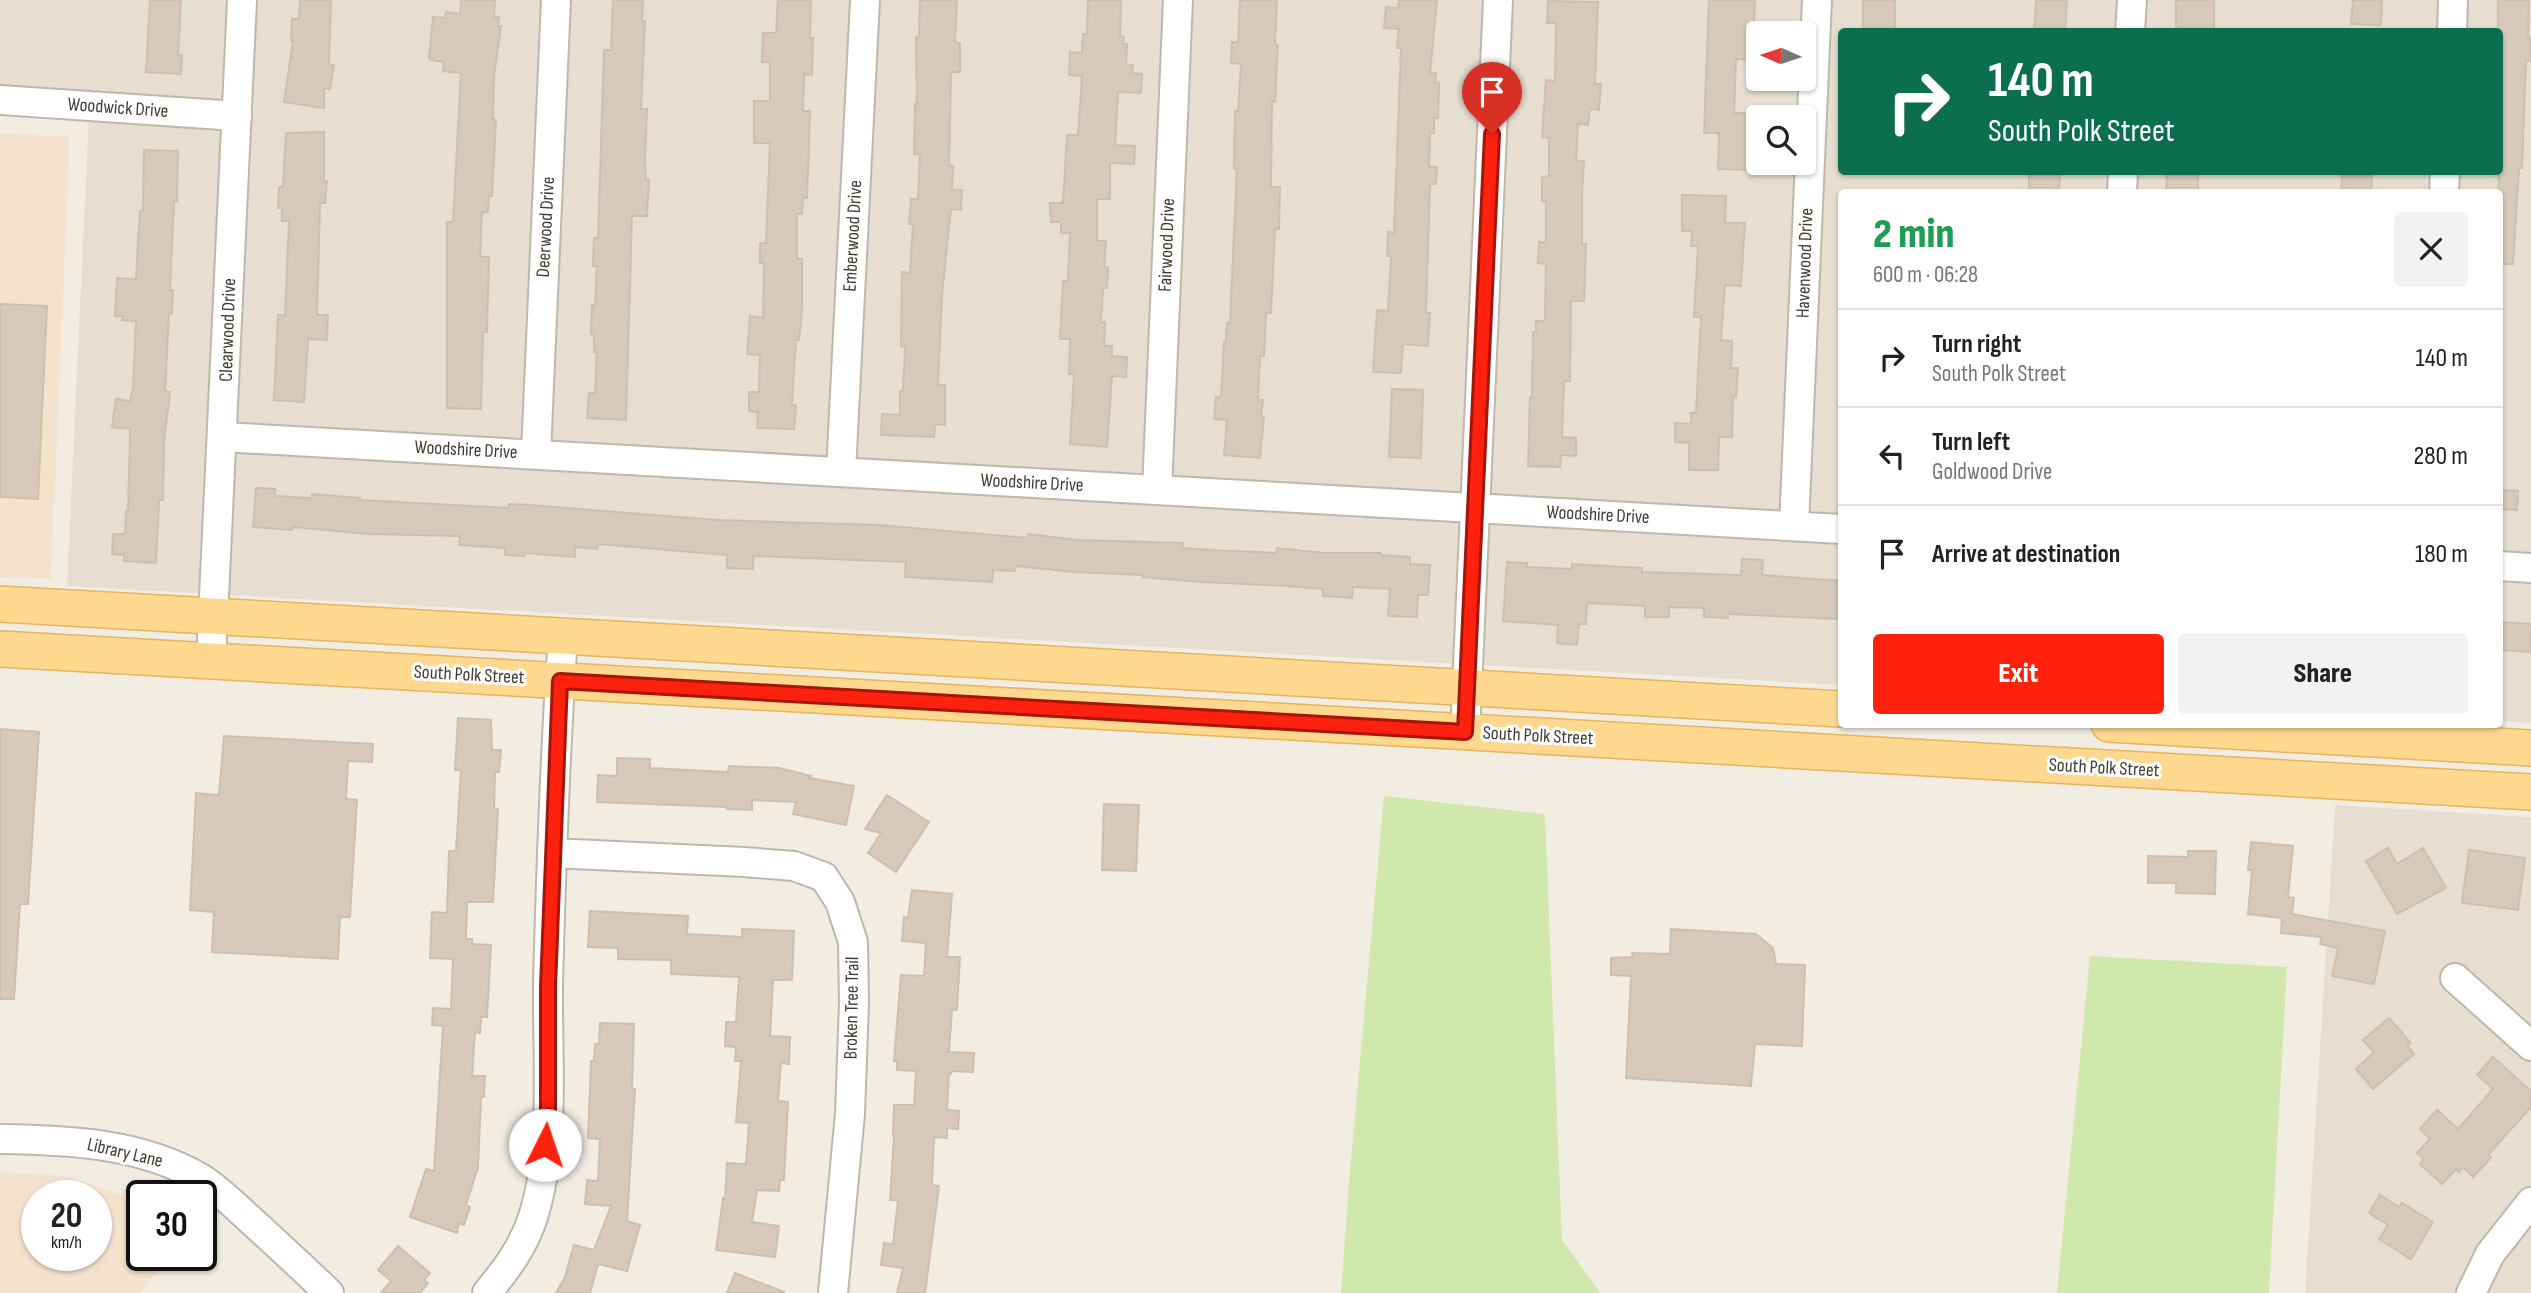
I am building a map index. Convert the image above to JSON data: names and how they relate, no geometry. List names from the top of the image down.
{
  "streets": {
    "main road": ["South Polk Street"],
    "street": [
      "Woodwick Drive",
      "Deerwood Drive",
      "Emberwood Drive",
      "Fairwood Drive",
      "Havenwood Drive",
      "Clearwood Drive",
      "Woodshire Drive",
      "Broken Tree Trail",
      "Library Lane"
    ]
  },
  "crossings": [
    ["Woodwick Drive", "Clearwood Drive"],
    ["Deerwood Drive", "Woodshire Drive"],
    ["Emberwood Drive", "Woodshire Drive"],
    ["Fairwood Drive", "Woodshire Drive"],
    ["Havenwood Drive", "Woodshire Drive"],
    ["Clearwood Drive", "Woodshire Drive"],
    ["Clearwood Drive", "South Polk Street"]
  ],
  "north": "left",
  "page": {
    "turn": ["140 m", "South Polk Street"],
    "heading": ["2 min", "600 m · 06:28"],
    "list": [
      {
        "name": "Turn right",
        "note": "South Polk Street",
        "value": "140 m"
      },
      {
        "name": "Turn left",
        "note": "Goldwood Drive",
        "value": "280 m"
      },
      {
        "name": "Arrive at destination",
        "value": "180 m"
      }
    ],
    "buttons": ["Exit", "Share"],
    "speed": "20 km/h",
    "limit": "30"
  }
}
